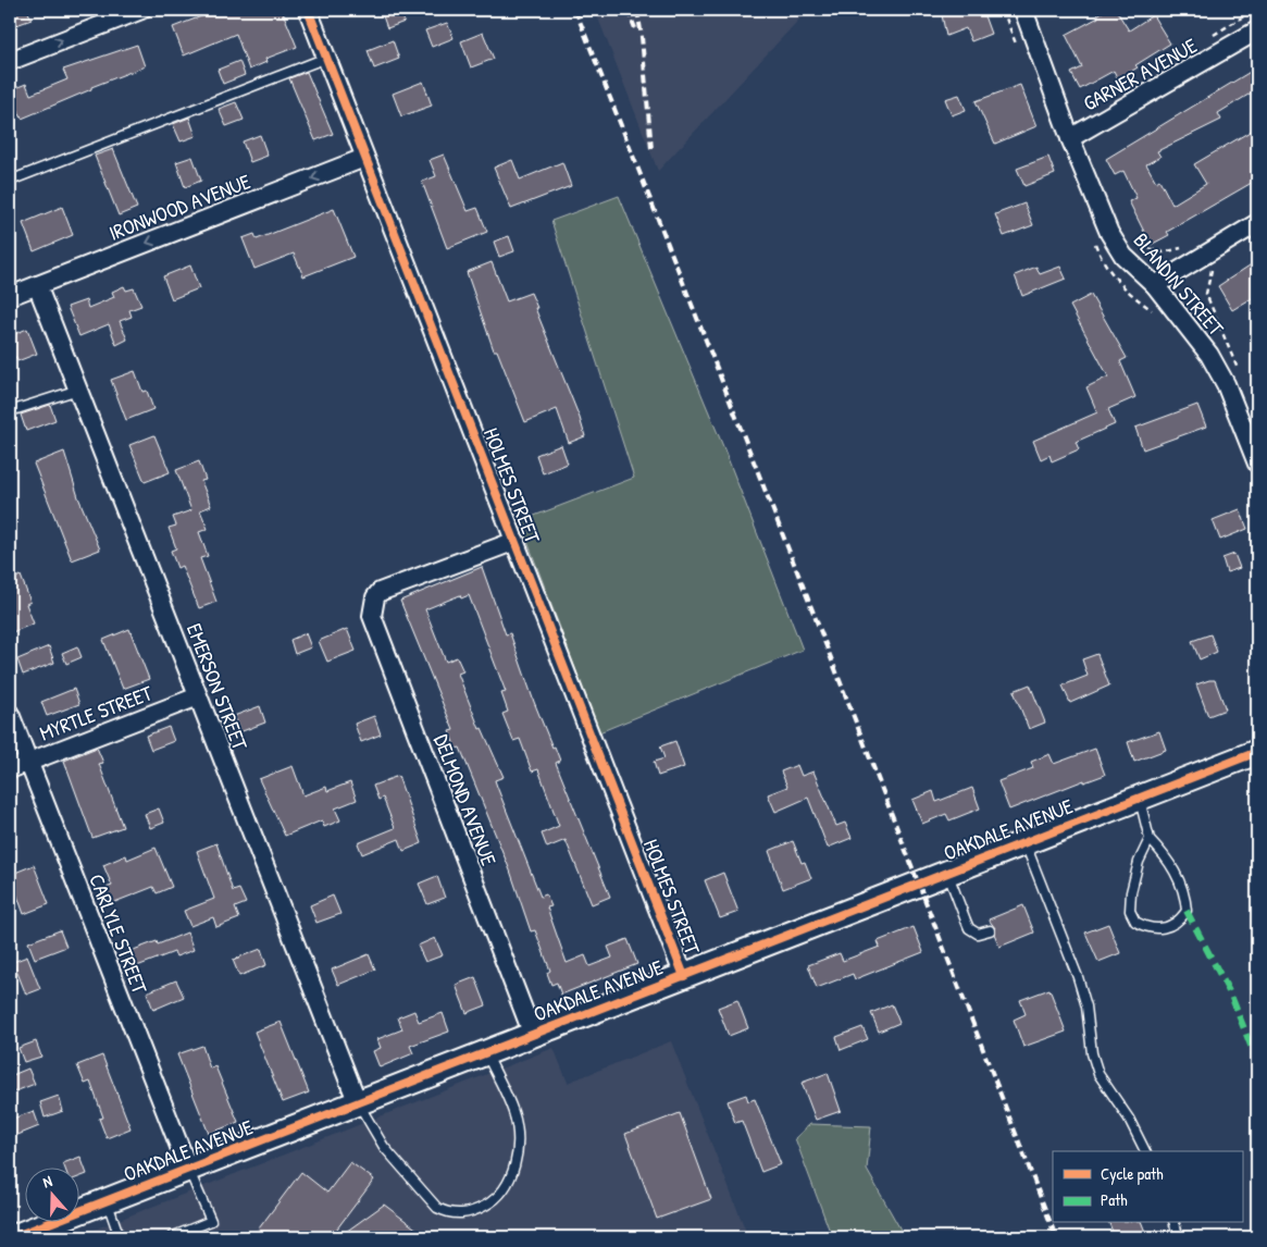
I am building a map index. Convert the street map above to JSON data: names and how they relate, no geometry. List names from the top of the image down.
{
  "streets": {
    "street": [
      "GARNER AVENUE",
      "IRONWOOD AVENUE",
      "BLANDIN STREET",
      "HOLMES STREET",
      "EMERSON STREET",
      "MYRTLE STREET",
      "DELMOND AVENUE",
      "OAKDALE AVENUE",
      "CARLYLE STREET"
    ]
  },
  "crossings": [
    ["GARNER AVENUE", "BLANDIN STREET"],
    ["IRONWOOD AVENUE", "HOLMES STREET"],
    ["IRONWOOD AVENUE", "EMERSON STREET"],
    ["HOLMES STREET", "DELMOND AVENUE"],
    ["HOLMES STREET", "OAKDALE AVENUE"],
    ["EMERSON STREET", "MYRTLE STREET"],
    ["EMERSON STREET", "OAKDALE AVENUE"],
    ["MYRTLE STREET", "CARLYLE STREET"],
    ["DELMOND AVENUE", "OAKDALE AVENUE"],
    ["OAKDALE AVENUE", "CARLYLE STREET"]
  ],
  "one_way": ["IRONWOOD AVENUE"],
  "legend": ["Cycle path", "Path"],
  "north": "top"
}
